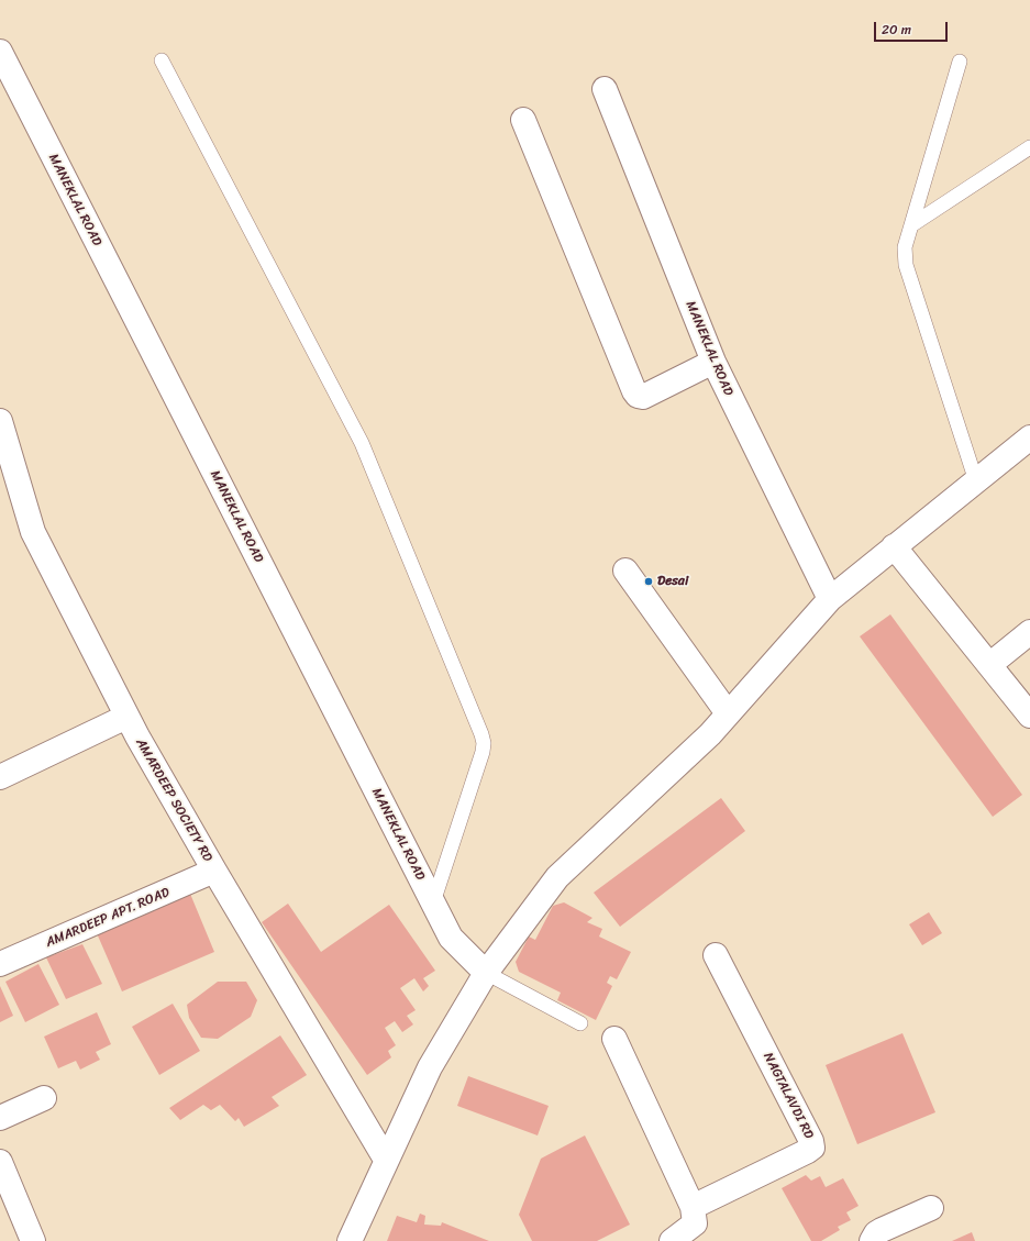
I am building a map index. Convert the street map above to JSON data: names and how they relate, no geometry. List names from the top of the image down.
{
  "streets": {
    "street": [
      "MANEKLAL ROAD",
      "AMARDEEP SOCIETY RD",
      "AMARDEEP APT. ROAD",
      "NAGTALAVDI RD"
    ]
  },
  "crossings": [
    ["AMARDEEP SOCIETY RD", "AMARDEEP APT. ROAD"]
  ],
  "places": ["Desai"],
  "scale_bar": "20 m"
}
